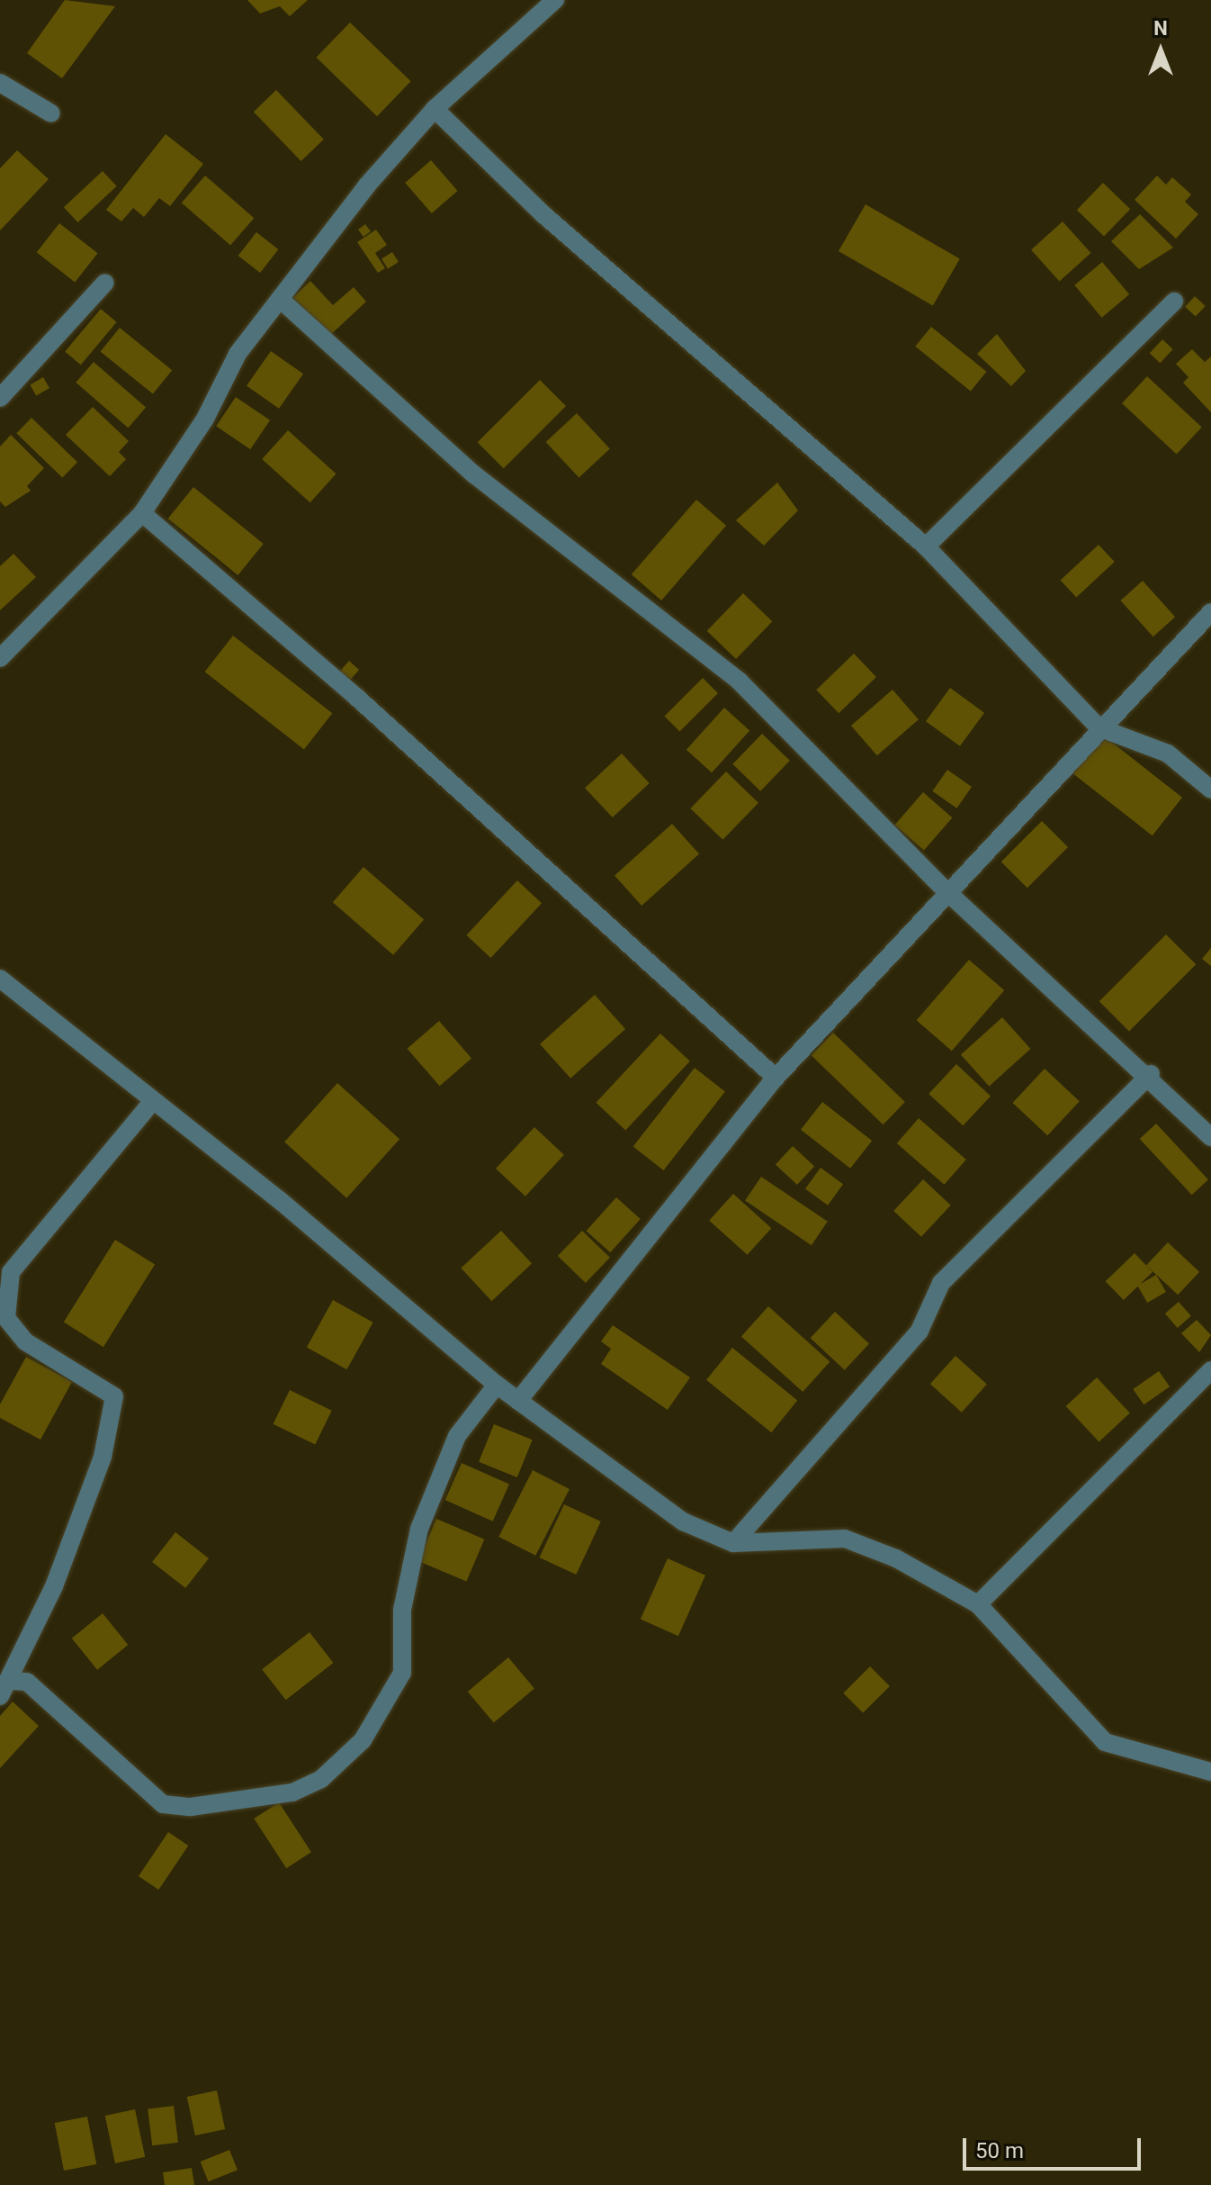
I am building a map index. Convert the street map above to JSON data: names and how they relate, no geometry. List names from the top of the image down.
{
  "scale_bar": "50 m",
  "north": "top"
}
